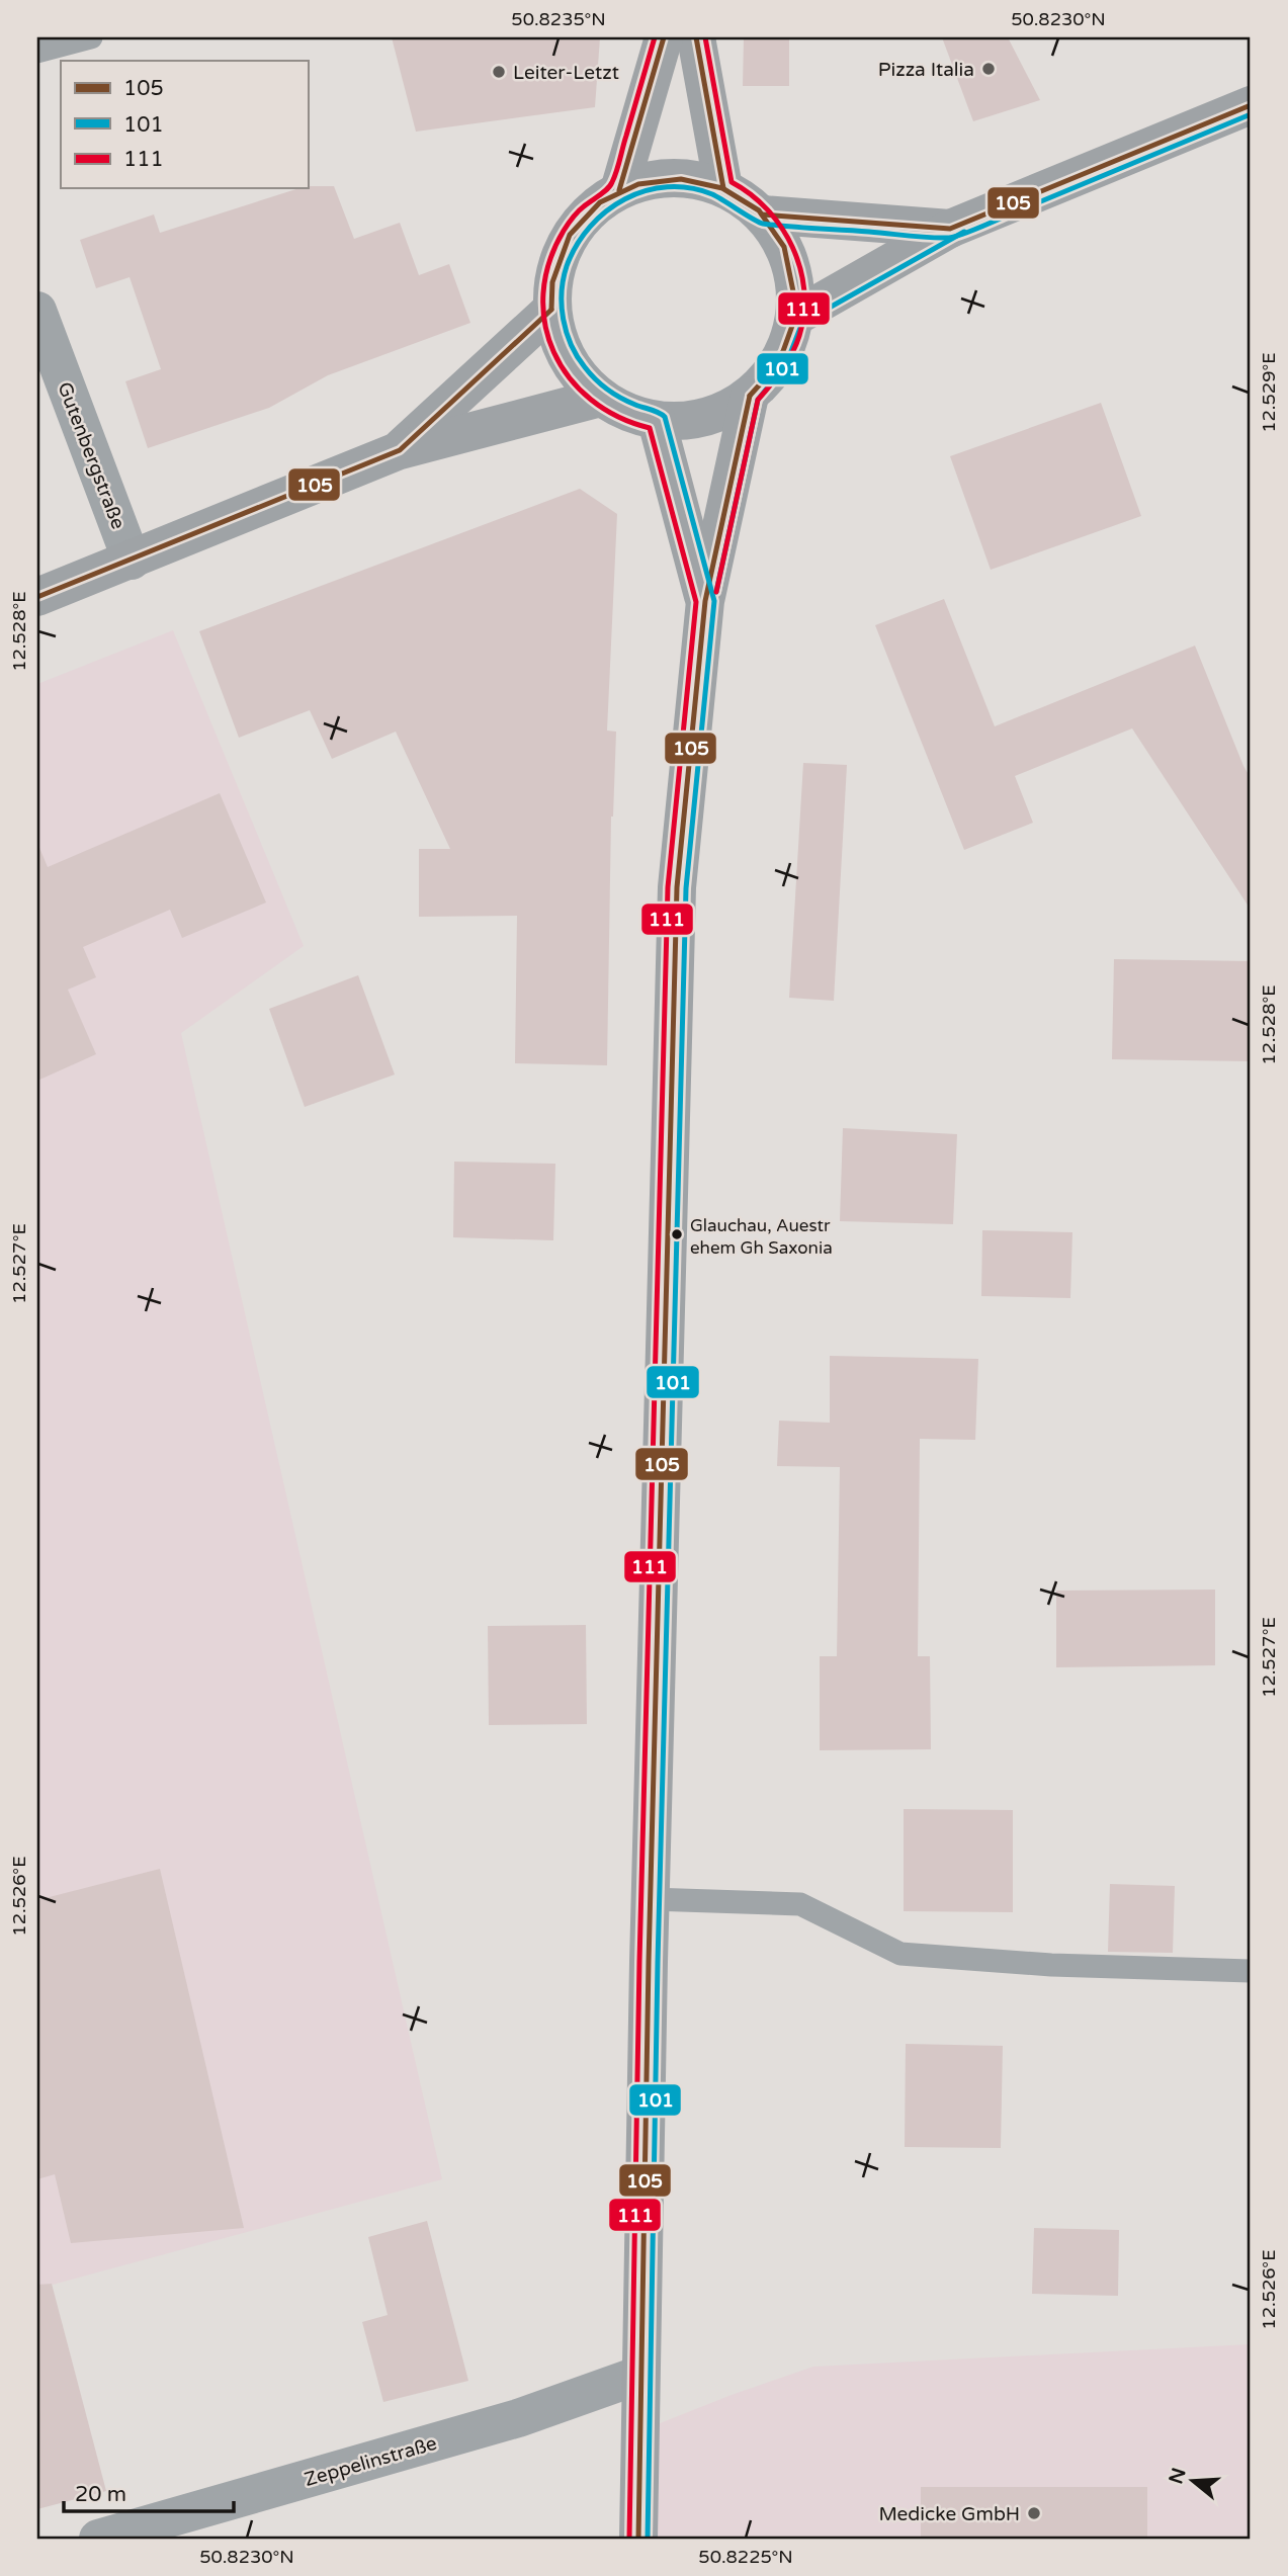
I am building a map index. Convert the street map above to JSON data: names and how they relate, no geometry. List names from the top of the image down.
{
  "streets": {
    "street": ["Gutenbergstraße", "Zeppelinstraße"]
  },
  "places": [
    "Pizza Italia",
    "Leiter-Letzt",
    "Glauchau, Auestr ehem Gh Saxonia",
    "Medicke GmbH"
  ],
  "lines": ["transit line 105", "transit line 111", "transit line 101"],
  "legend": ["105", "101", "111"],
  "scale_bar": "20 m",
  "north": "left",
  "coordinates": [
    "50.8235°N",
    "50.8230°N",
    "12.529°E",
    "12.528°E",
    "12.527°E",
    "12.526°E",
    "50.8225°N"
  ]
}
